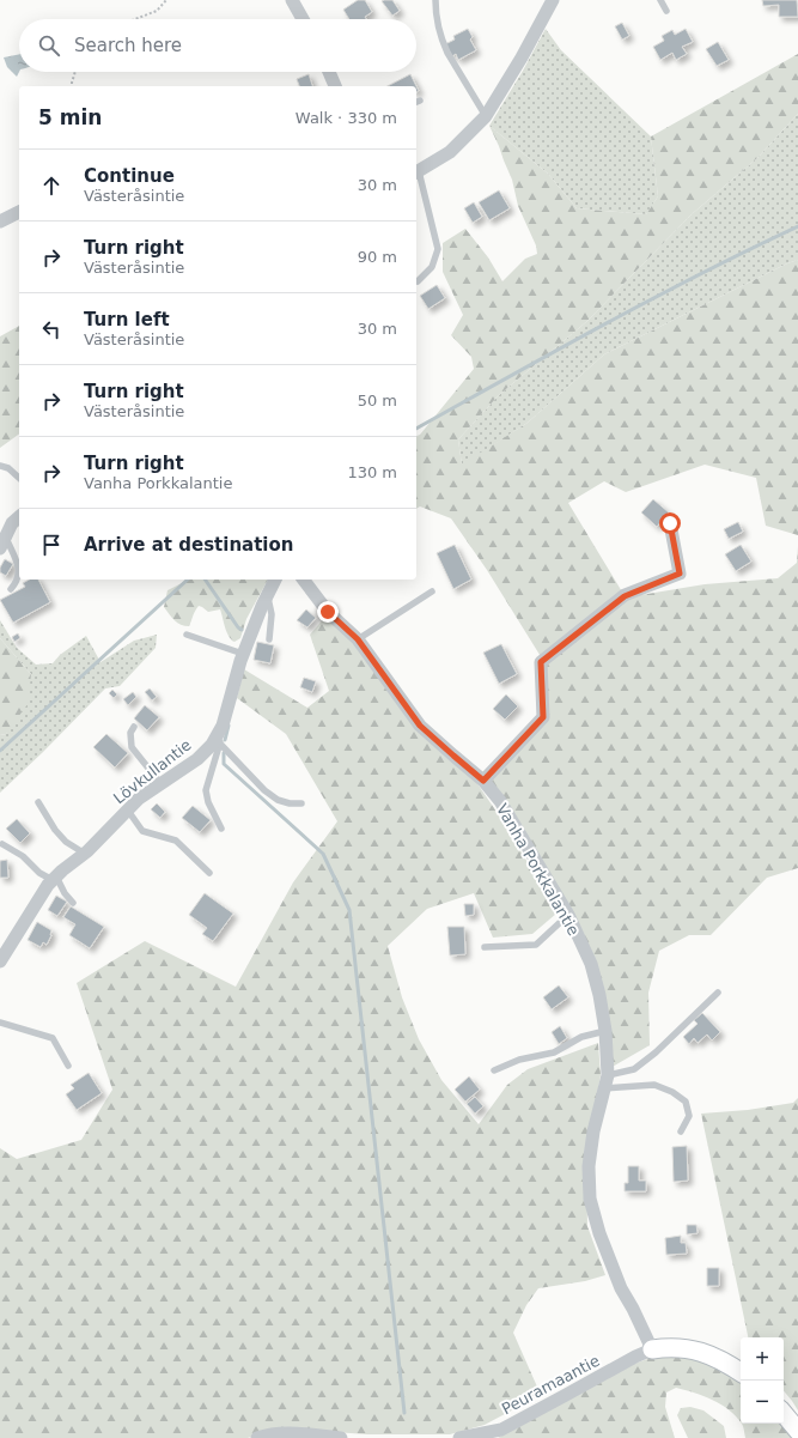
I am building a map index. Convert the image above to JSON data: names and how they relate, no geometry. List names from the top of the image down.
{
  "streets": {
    "street": ["Lövkullantie", "Vanha Porkkalantie", "Peuramaantie"]
  },
  "crossings": [
    ["Vanha Porkkalantie", "Peuramaantie"]
  ],
  "page": {
    "search": "Search here",
    "heading": ["5 min", "Walk · 330 m"],
    "list": [
      ["Continue", "Västeråsintie", "30 m"],
      ["Turn right", "Västeråsintie", "90 m"],
      ["Turn left", "Västeråsintie", "30 m"],
      ["Turn right", "Västeråsintie", "50 m"],
      ["Turn right", "Vanha Porkkalantie", "130 m"],
      "Arrive at destination"
    ],
    "map_buttons": ["+", "−"]
  }
}
